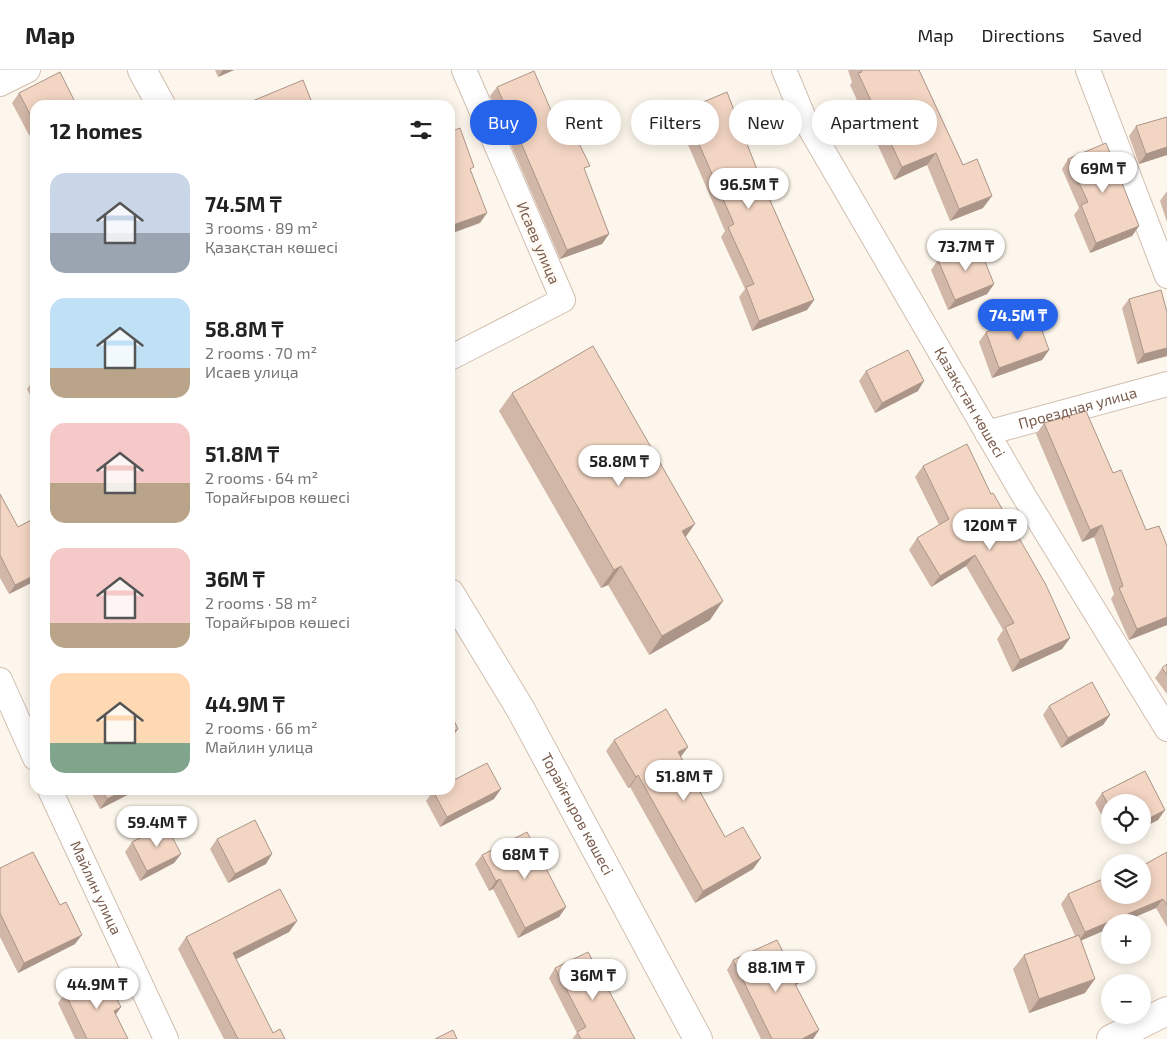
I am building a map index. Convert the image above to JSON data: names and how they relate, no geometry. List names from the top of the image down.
{
  "streets": {
    "street": [
      "Исаев улица",
      "Қазақстан көшесі",
      "Проездная улица",
      "Торайғыров көшесі",
      "Майлин улица"
    ]
  },
  "crossings": [
    ["Қазақстан көшесі", "Проездная улица"]
  ],
  "page": {
    "header": "Map",
    "nav": ["Map", "Directions", "Saved"],
    "chip": [
      "Buy",
      "Rent",
      "Filters",
      "New",
      "Apartment"
    ],
    "heading": "12 homes",
    "price": [
      "69M ₸",
      "96.5M ₸",
      "73.7M ₸",
      "74.5M ₸",
      "58.8M ₸",
      "120M ₸",
      "51.8M ₸",
      "59.4M ₸",
      "68M ₸",
      "88.1M ₸",
      "36M ₸",
      "44.9M ₸"
    ],
    "list": [
      {
        "name": "74.5M ₸",
        "note": "3 rooms · 89 m² · Қазақстан көшесі"
      },
      {
        "name": "58.8M ₸",
        "note": "2 rooms · 70 m² · Исаев улица"
      },
      {
        "name": "51.8M ₸",
        "note": "2 rooms · 64 m² · Торайғыров көшесі"
      },
      {
        "name": "36M ₸",
        "note": "2 rooms · 58 m² · Торайғыров көшесі"
      },
      {
        "name": "44.9M ₸",
        "note": "2 rooms · 66 m² · Майлин улица"
      }
    ],
    "map_buttons": ["+", "−"]
  }
}
